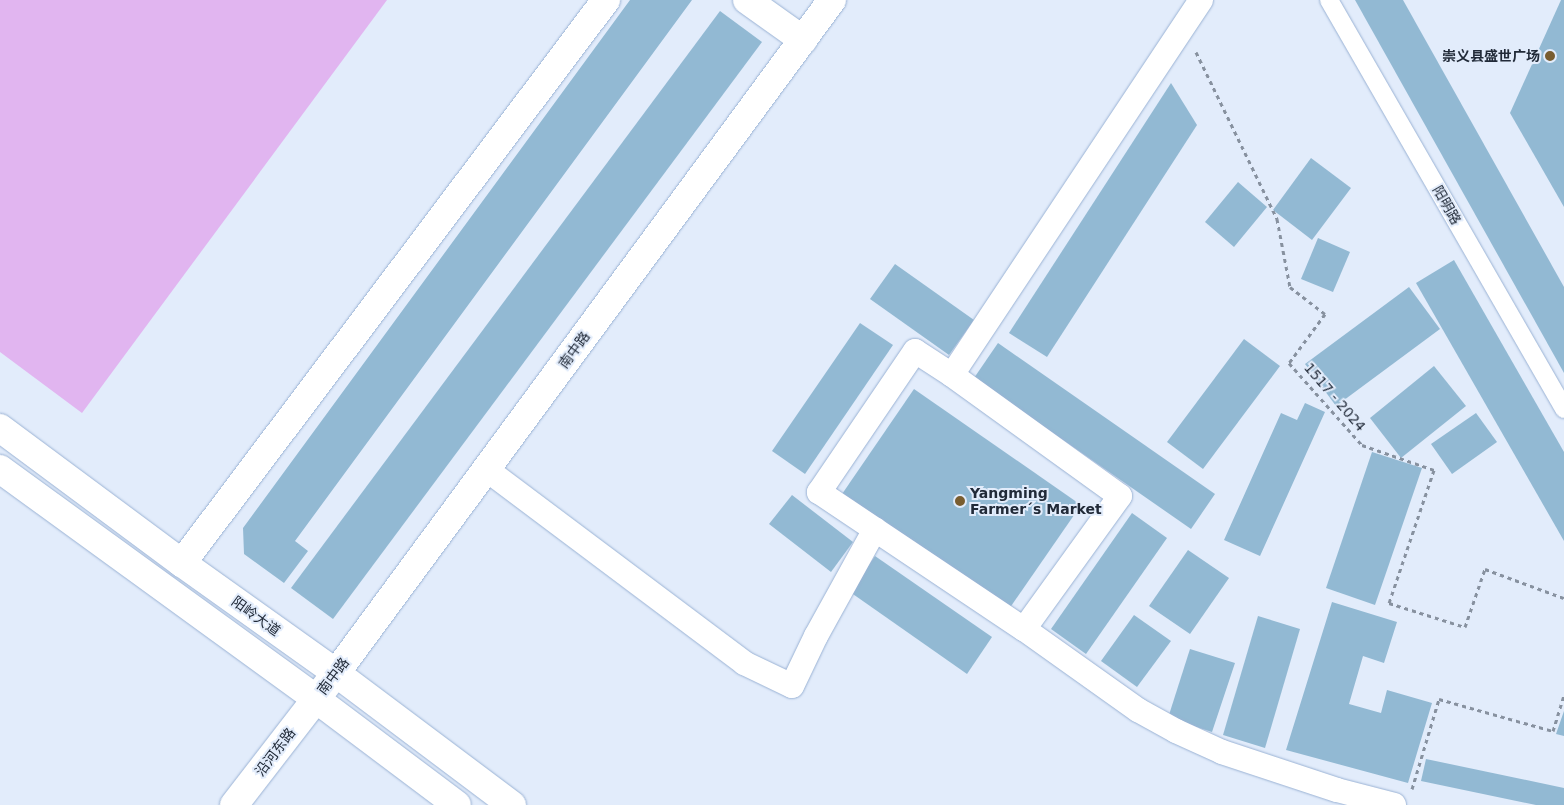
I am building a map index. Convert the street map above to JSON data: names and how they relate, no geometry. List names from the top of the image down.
{
  "streets": {
    "street": [
      "阳明路",
      "南中路",
      "阳岭大道",
      "沿河东路"
    ],
    "path": ["1517 - 2024"]
  },
  "crossings": [
    ["南中路", "阳岭大道"],
    ["南中路", "沿河东路"]
  ],
  "places": ["崇义县盛世广场", "Yangming Farmer´s Market"]
}
